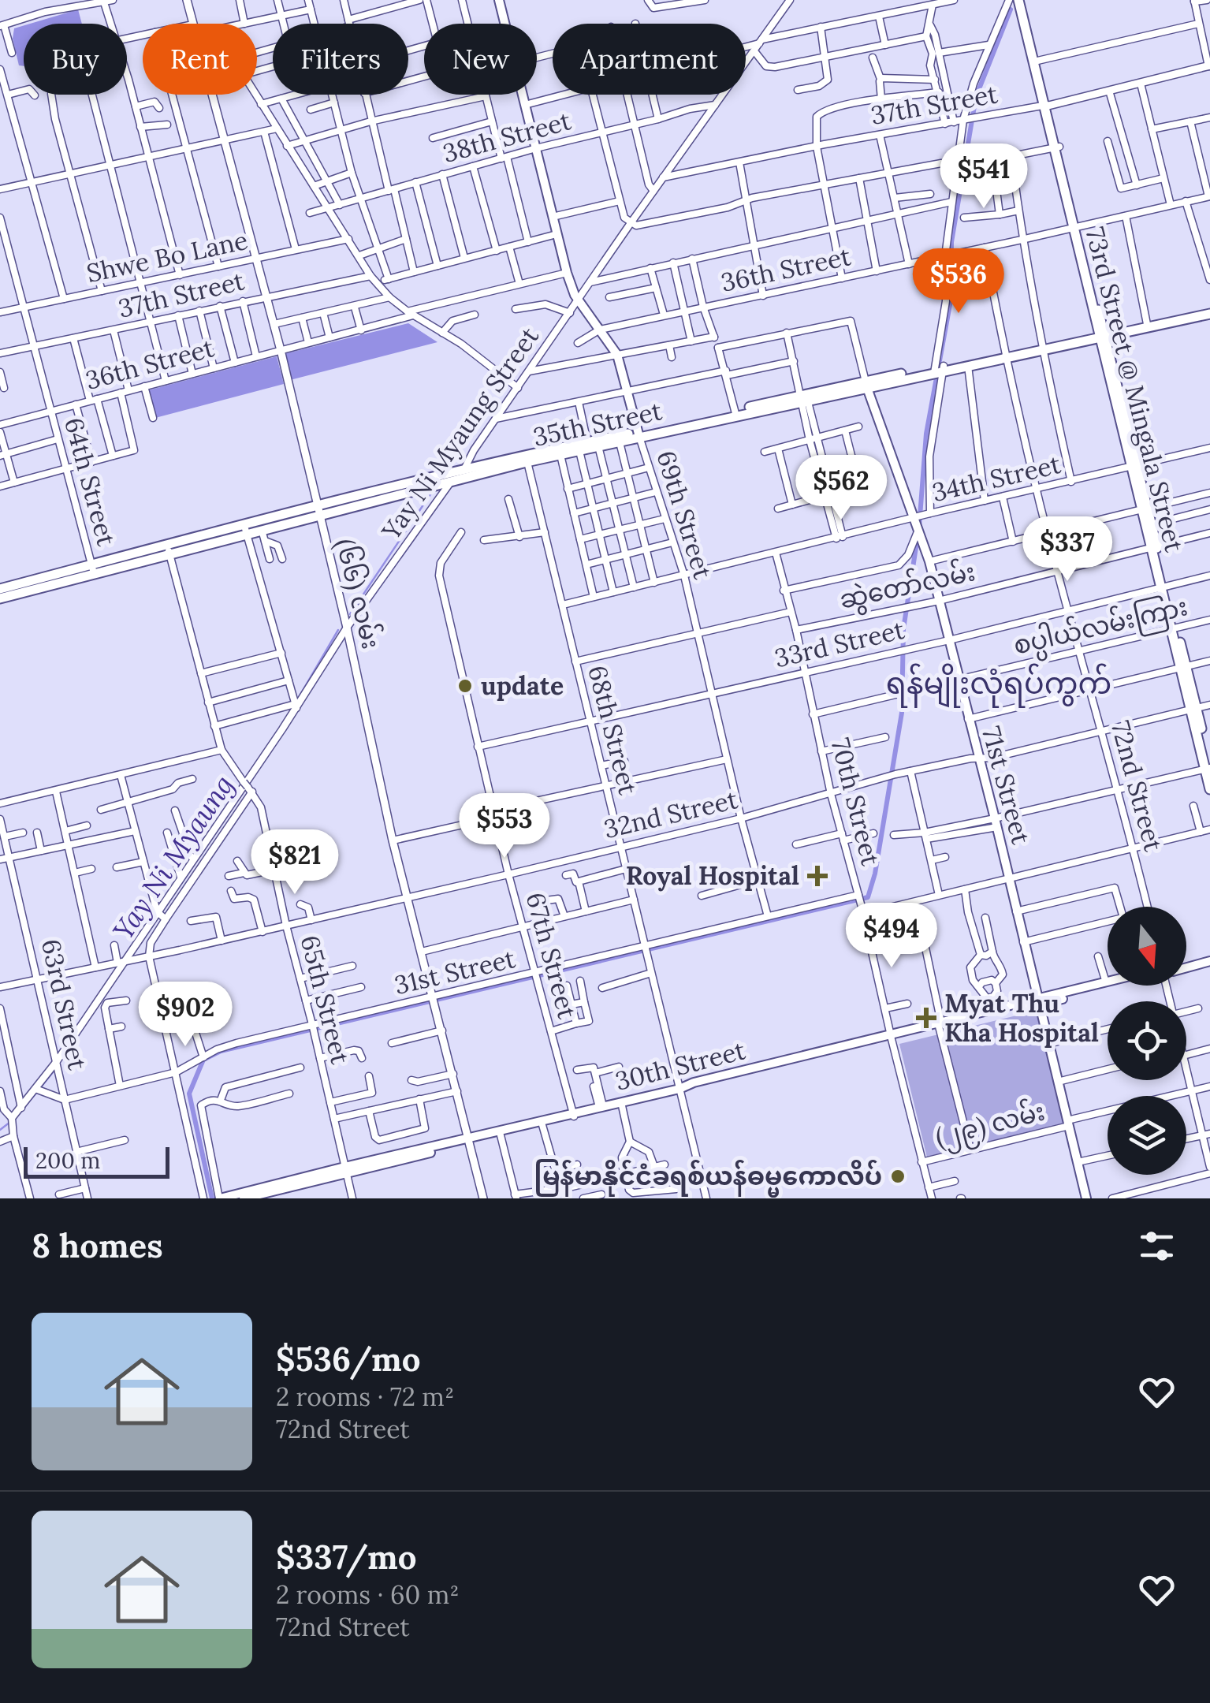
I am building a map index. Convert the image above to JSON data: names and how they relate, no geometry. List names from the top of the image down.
{
  "streets": {
    "main road": [
      "73rd Street @ Mingala Street",
      "35th Street",
      "69th Street",
      "71st Street",
      "30th Street"
    ],
    "street": [
      "37th Street",
      "38th Street",
      "Shwe Bo Lane",
      "36th Street",
      "Yay Ni Myaung Street",
      "34th Street",
      "64th Street",
      "ဆွဲတော်လမ်း",
      "(၆၆) လမ်း",
      "စပ္ပါယ်လမ်းကြား",
      "33rd Street",
      "68th Street",
      "72nd Street",
      "70th Street",
      "32nd Street",
      "67th Street",
      "31st Street",
      "65th Street",
      "63rd Street",
      "(၂၉) လမ်း"
    ]
  },
  "crossings": [
    ["37th Street", "73rd Street @ Mingala Street"],
    ["37th Street", "Yay Ni Myaung Street"],
    ["37th Street", "64th Street"],
    ["37th Street", "(၆၆) လမ်း"],
    ["38th Street", "Yay Ni Myaung Street"],
    ["38th Street", "69th Street"],
    ["Shwe Bo Lane", "64th Street"],
    ["Shwe Bo Lane", "(၆၆) လမ်း"],
    ["36th Street", "73rd Street @ Mingala Street"],
    ["36th Street", "64th Street"],
    ["36th Street", "69th Street"],
    ["36th Street", "(၆၆) လမ်း"],
    ["36th Street", "72nd Street"],
    ["73rd Street @ Mingala Street", "35th Street"],
    ["73rd Street @ Mingala Street", "34th Street"],
    ["73rd Street @ Mingala Street", "ဆွဲတော်လမ်း"],
    ["73rd Street @ Mingala Street", "စပ္ပါယ်လမ်းကြား"],
    ["73rd Street @ Mingala Street", "33rd Street"],
    ["73rd Street @ Mingala Street", "32nd Street"],
    ["35th Street", "Yay Ni Myaung Street"],
    ["35th Street", "64th Street"],
    ["35th Street", "69th Street"],
    ["35th Street", "(၆၆) လမ်း"],
    ["35th Street", "68th Street"],
    ["35th Street", "71st Street"],
    ["35th Street", "72nd Street"],
    ["35th Street", "65th Street"],
    ["Yay Ni Myaung Street", "69th Street"],
    ["Yay Ni Myaung Street", "(၆၆) လမ်း"],
    ["Yay Ni Myaung Street", "32nd Street"],
    ["Yay Ni Myaung Street", "63rd Street"],
    ["34th Street", "69th Street"],
    ["34th Street", "68th Street"],
    ["34th Street", "71st Street"],
    ["34th Street", "72nd Street"],
    ["34th Street", "70th Street"],
    ["69th Street", "33rd Street"],
    ["69th Street", "32nd Street"],
    ["69th Street", "31st Street"],
    ["ဆွဲတော်လမ်း", "71st Street"],
    ["ဆွဲတော်လမ်း", "72nd Street"],
    ["ဆွဲတော်လမ်း", "70th Street"],
    ["(၆၆) လမ်း", "32nd Street"],
    ["(၆၆) လမ်း", "31st Street"],
    ["(၆၆) လမ်း", "30th Street"],
    ["စပ္ပါယ်လမ်းကြား", "71st Street"],
    ["စပ္ပါယ်လမ်းကြား", "72nd Street"],
    ["စပ္ပါယ်လမ်းကြား", "70th Street"],
    ["33rd Street", "68th Street"],
    ["33rd Street", "71st Street"],
    ["33rd Street", "72nd Street"],
    ["33rd Street", "70th Street"],
    ["33rd Street", "67th Street"],
    ["68th Street", "32nd Street"],
    ["68th Street", "31st Street"],
    ["68th Street", "30th Street"],
    ["71st Street", "32nd Street"],
    ["71st Street", "30th Street"],
    ["71st Street", "(၂၉) လမ်း"],
    ["72nd Street", "32nd Street"],
    ["70th Street", "32nd Street"],
    ["70th Street", "31st Street"],
    ["70th Street", "30th Street"],
    ["70th Street", "(၂၉) လမ်း"],
    ["32nd Street", "67th Street"],
    ["32nd Street", "65th Street"],
    ["32nd Street", "63rd Street"],
    ["67th Street", "31st Street"],
    ["67th Street", "30th Street"],
    ["31st Street", "65th Street"],
    ["31st Street", "63rd Street"],
    ["65th Street", "30th Street"]
  ],
  "districts": ["ရန်မျိုးလုံရပ်ကွက်"],
  "water": ["Yay Ni Myaung"],
  "places": {
    "other": ["update", "မြန်မာနိုင်ငံခရစ်ယန်ဓမ္မကောလိပ်"],
    "health": ["Royal Hospital", "Myat Thu Kha Hospital"]
  },
  "scale_bar": "200 m",
  "north": "bottom",
  "page": {
    "chip": [
      "Buy",
      "Rent",
      "Filters",
      "New",
      "Apartment"
    ],
    "price": [
      "$541",
      "$536",
      "$562",
      "$337",
      "$553",
      "$821",
      "$494",
      "$902"
    ],
    "scale": "200 m",
    "heading": "8 homes",
    "list": [
      {
        "name": "$536/mo",
        "note": "2 rooms · 72 m² · 72nd Street"
      },
      {
        "name": "$337/mo",
        "note": "2 rooms · 60 m² · 72nd Street"
      }
    ]
  }
}
